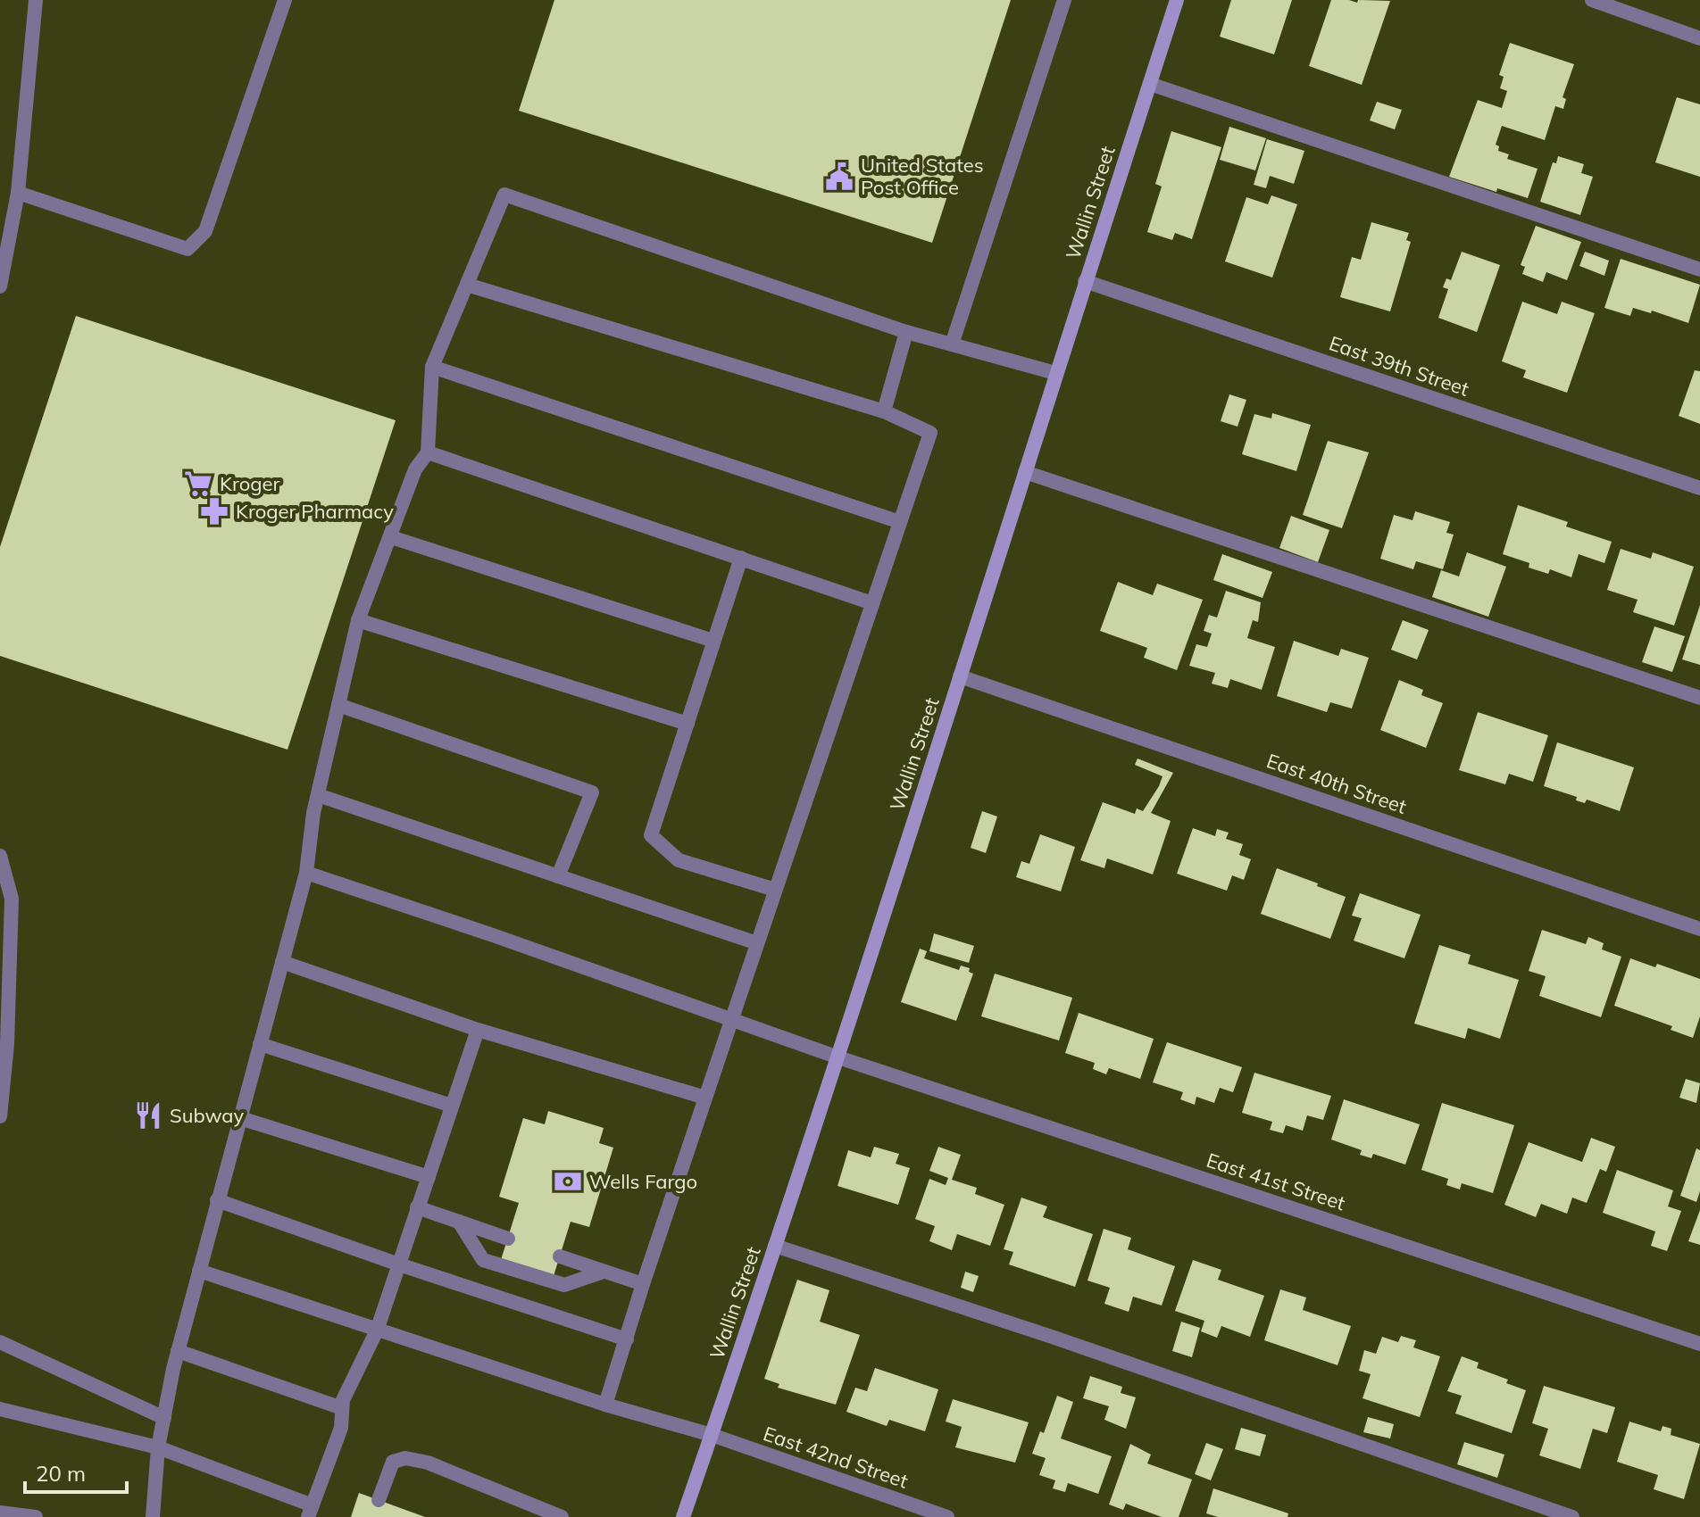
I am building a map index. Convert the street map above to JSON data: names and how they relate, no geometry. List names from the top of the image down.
{
  "streets": {
    "main road": ["Wallin Street"],
    "street": [
      "East 39th Street",
      "East 40th Street",
      "East 41st Street",
      "East 42nd Street"
    ]
  },
  "crossings": [
    ["Wallin Street", "East 39th Street"],
    ["Wallin Street", "East 40th Street"],
    ["Wallin Street", "East 41st Street"],
    ["Wallin Street", "East 42nd Street"]
  ],
  "places": {
    "public building": ["United States Post Office"],
    "supermarket": ["Kroger"],
    "pharmacy": ["Kroger Pharmacy"],
    "restaurant": ["Subway"],
    "bank": ["Wells Fargo"]
  },
  "scale_bar": "20 m"
}
